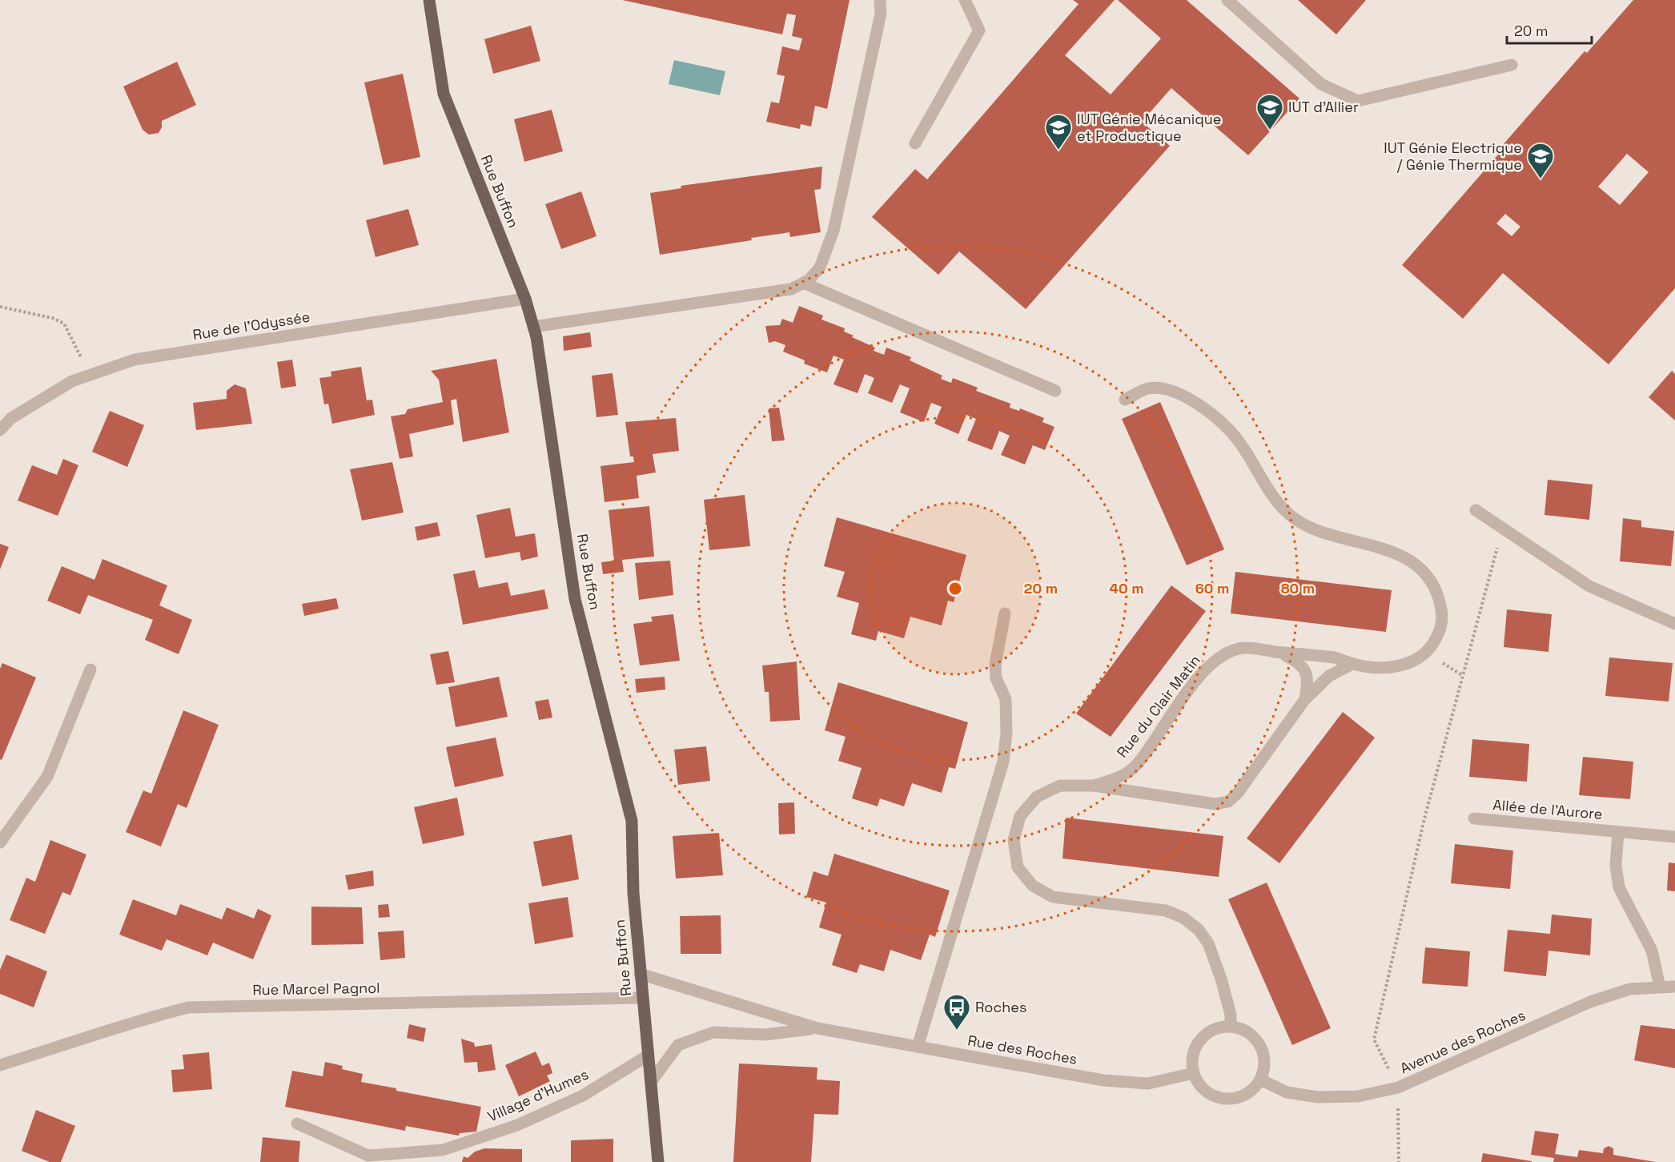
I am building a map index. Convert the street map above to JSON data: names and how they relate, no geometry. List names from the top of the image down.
{
  "streets": {
    "main road": ["Rue Buffon"],
    "street": [
      "Rue de l'Odyssée",
      "Rue du Clair Matin",
      "Allée de l'Aurore",
      "Rue Marcel Pagnol",
      "Avenue des Roches",
      "Rue des Roches",
      "Village d'Humes"
    ]
  },
  "crossings": [
    ["Rue Buffon", "Rue de l'Odyssée"],
    ["Rue Buffon", "Rue Marcel Pagnol"],
    ["Rue Buffon", "Rue des Roches"],
    ["Rue Buffon", "Village d'Humes"],
    ["Rue du Clair Matin", "Avenue des Roches"],
    ["Rue du Clair Matin", "Rue des Roches"],
    ["Allée de l'Aurore", "Avenue des Roches"],
    ["Avenue des Roches", "Rue des Roches"]
  ],
  "places": {
    "school or university": ["IUT d'Allier", "IUT Génie Mécanique et Productique", "IUT Génie Electrique / Génie Thermique"],
    "bus stop": ["Roches"]
  },
  "scale_bar": "20 m",
  "rings": [
    "20 m",
    "40 m",
    "60 m",
    "80 m"
  ]
}
